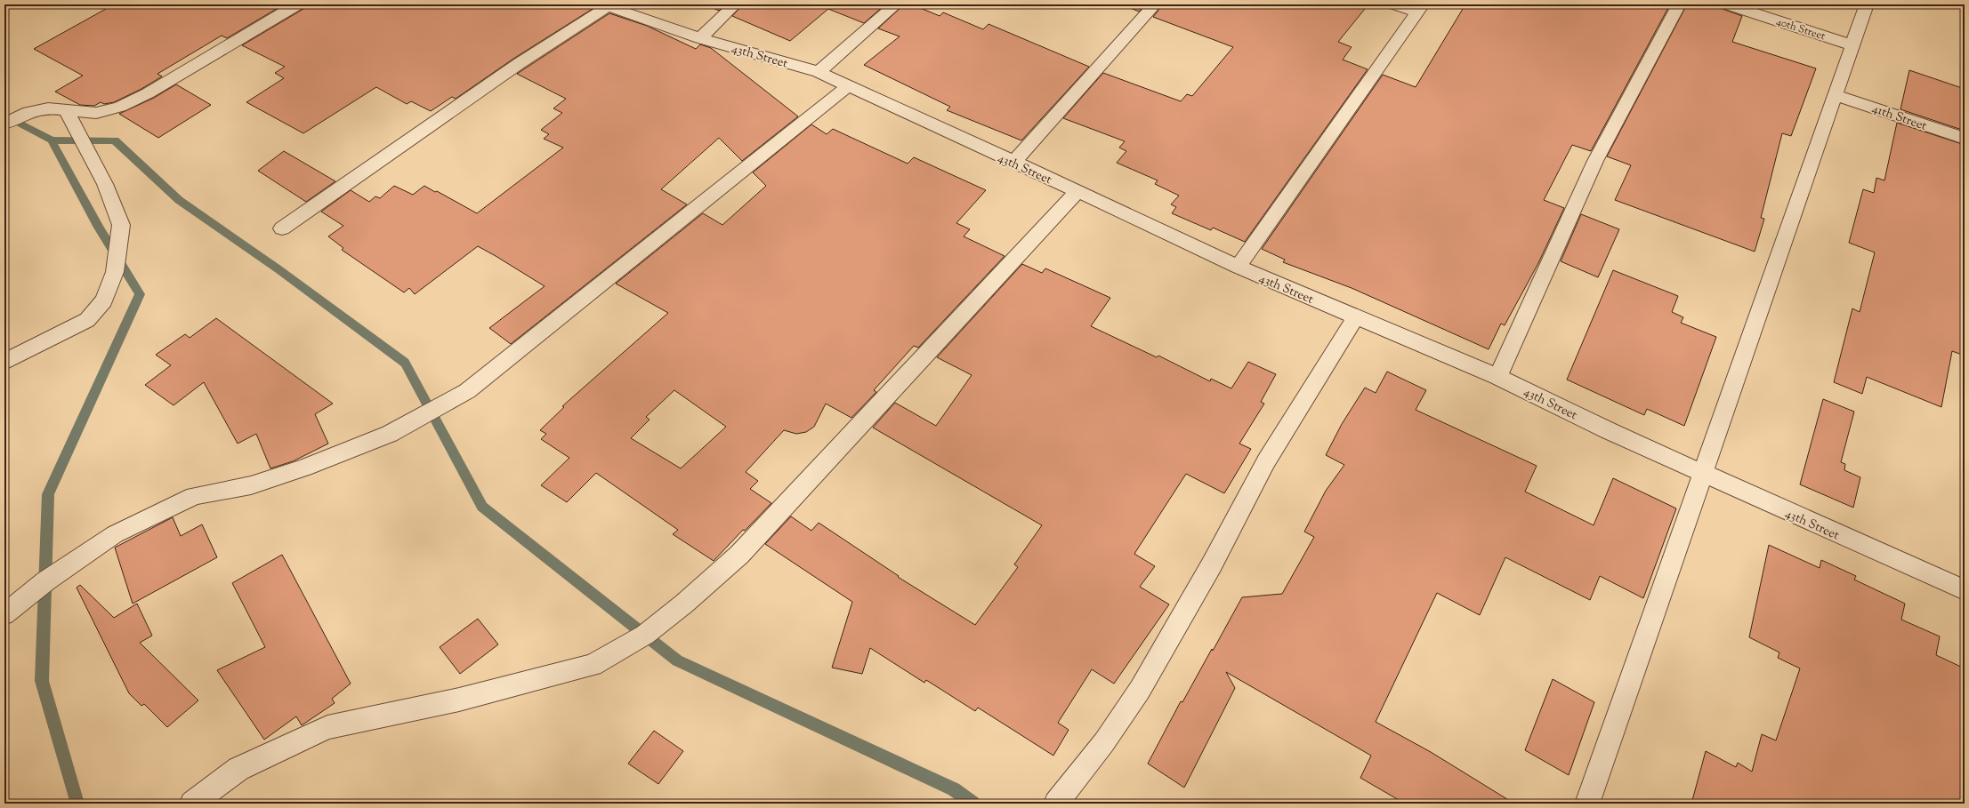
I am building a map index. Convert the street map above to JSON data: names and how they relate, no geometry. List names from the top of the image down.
{
  "streets": {
    "street": ["40th Street", "43th Street", "41th Street"]
  }
}
